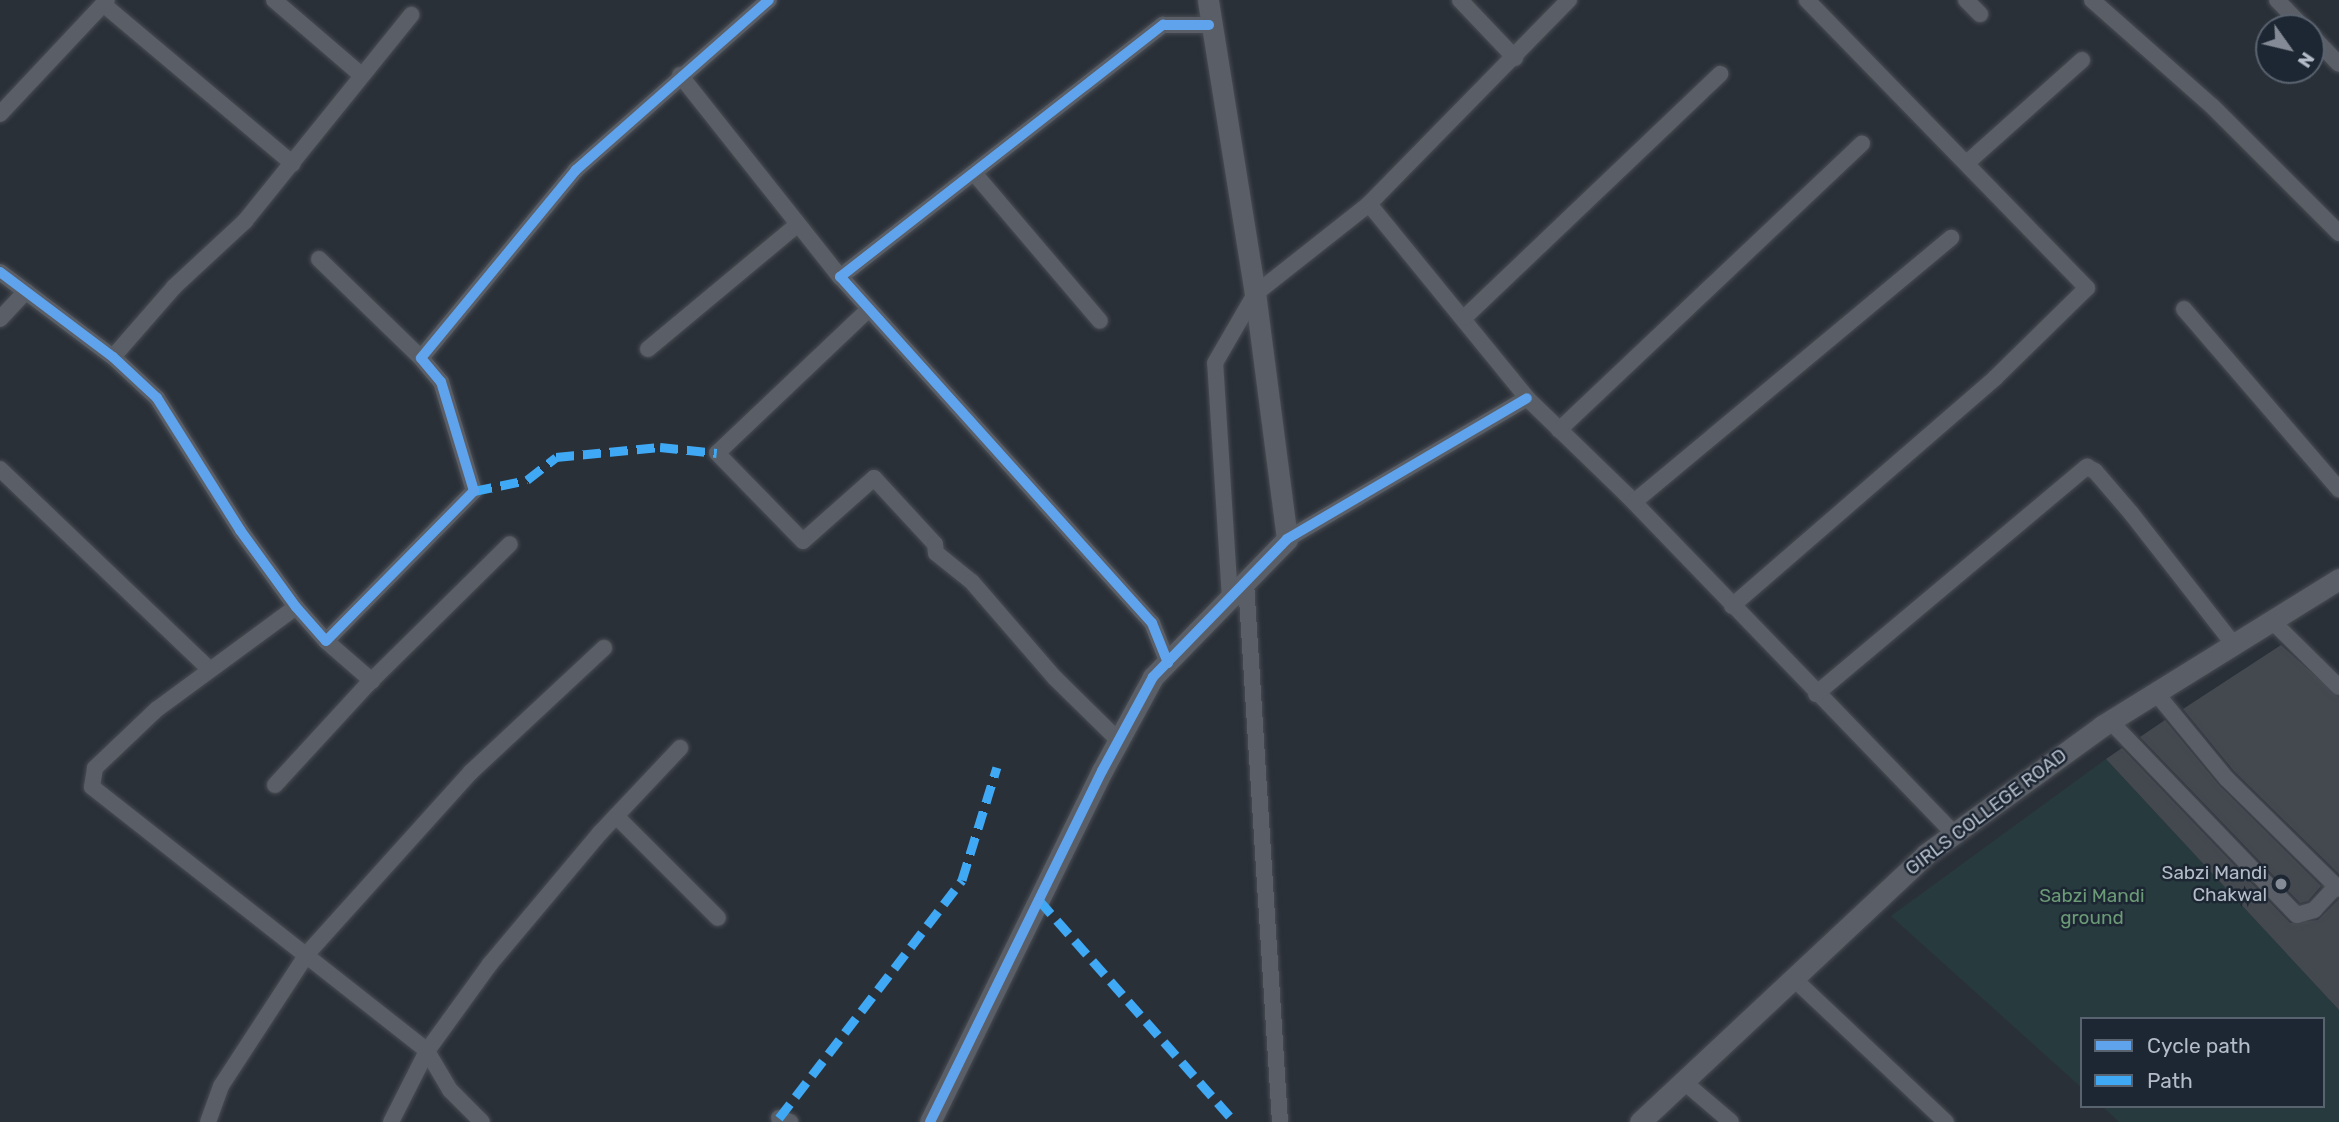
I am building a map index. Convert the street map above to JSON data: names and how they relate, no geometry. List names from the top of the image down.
{
  "streets": {
    "street": ["GIRLS COLLEGE ROAD"]
  },
  "parks": ["Sabzi Mandi ground"],
  "places": ["Sabzi Mandi Chakwal"],
  "legend": ["Cycle path", "Path"],
  "north": "bottom right"
}
